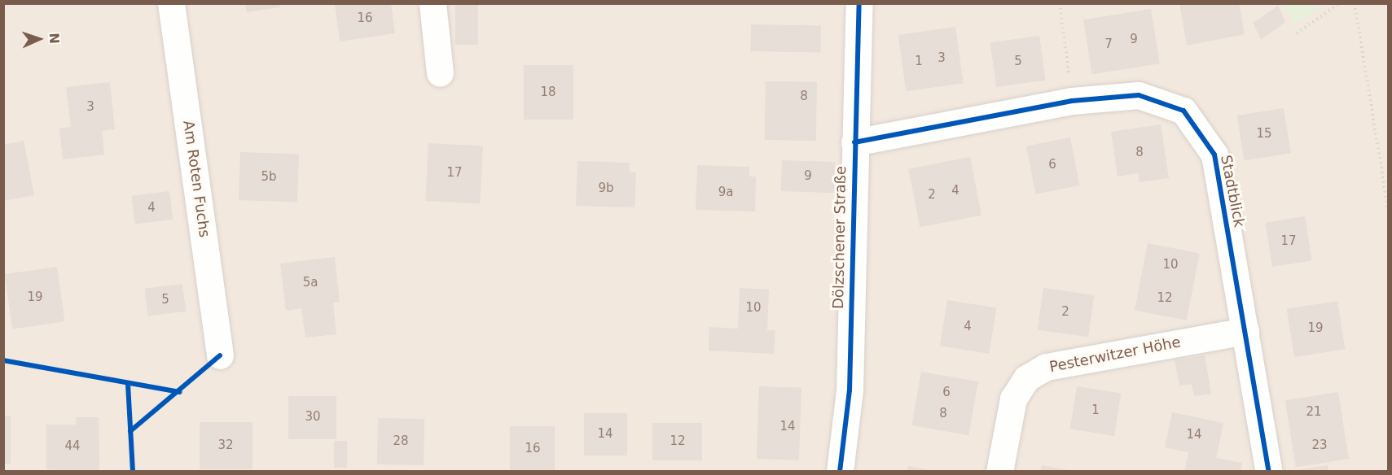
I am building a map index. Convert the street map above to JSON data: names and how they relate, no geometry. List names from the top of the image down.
{
  "streets": {
    "street": [
      "Am Roten Fuchs",
      "Stadtblick",
      "Dölzschener Straße",
      "Pesterwitzer Höhe"
    ]
  },
  "crossings": [
    ["Stadtblick", "Dölzschener Straße"],
    ["Stadtblick", "Pesterwitzer Höhe"]
  ],
  "house_numbers": [
    "16",
    "9",
    "7",
    "3",
    "1",
    "5",
    "18",
    "8",
    "3",
    "15",
    "8",
    "6",
    "17",
    "9",
    "5b",
    "9b",
    "4",
    "9a",
    "2",
    "4",
    "17",
    "10",
    "5a",
    "19",
    "12",
    "5",
    "10",
    "2",
    "4",
    "19",
    "6",
    "1",
    "21",
    "8",
    "30",
    "14",
    "14",
    "14",
    "28",
    "12",
    "32",
    "23",
    "44",
    "16"
  ],
  "north": "right"
}
